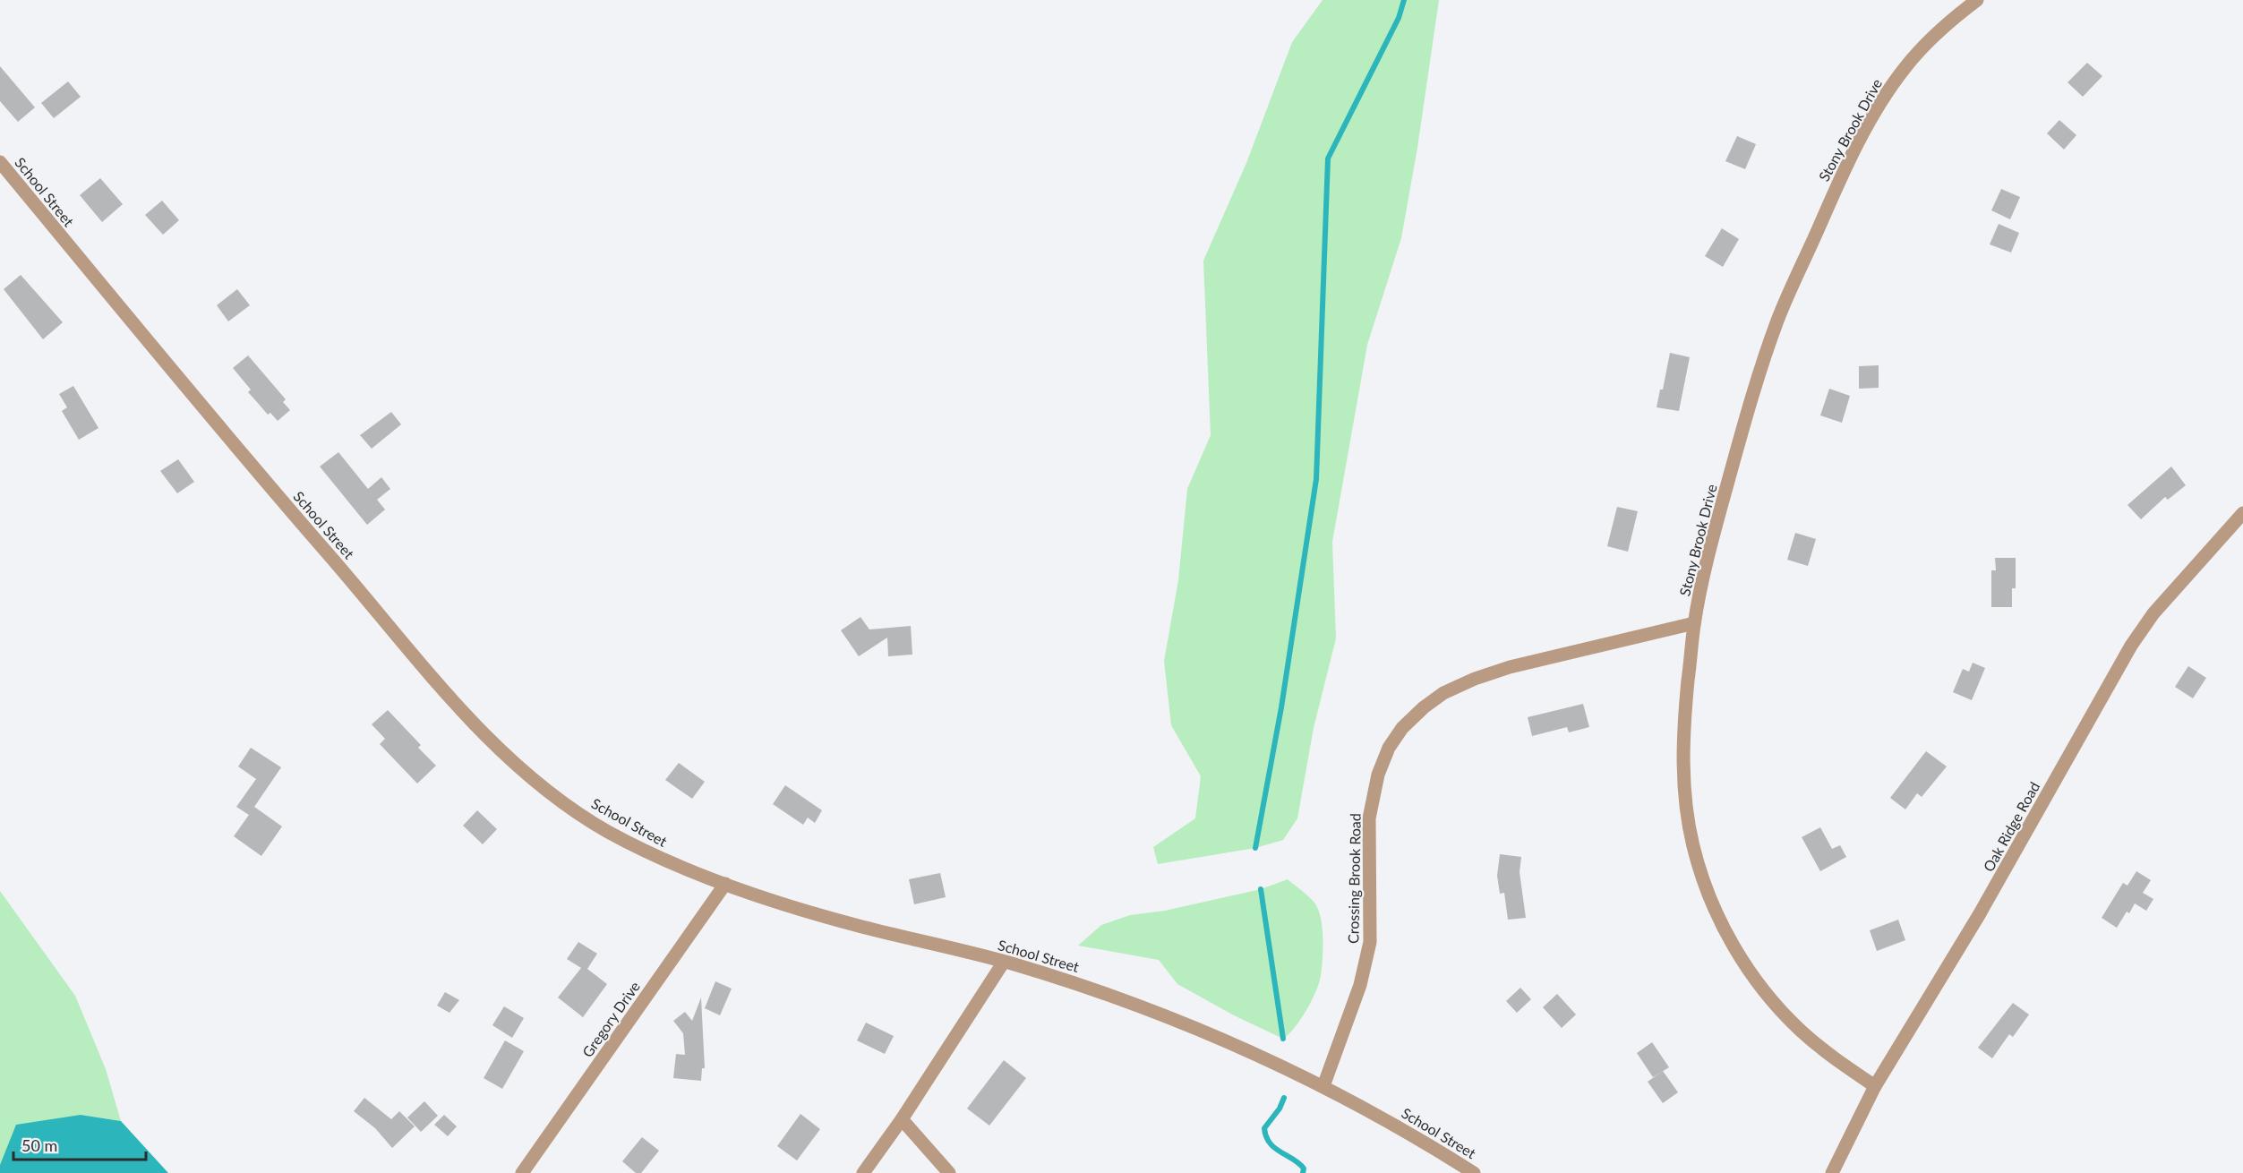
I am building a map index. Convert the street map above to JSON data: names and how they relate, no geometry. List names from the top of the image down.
{
  "streets": {
    "street": [
      "Stony Brook Drive",
      "School Street",
      "Oak Ridge Road",
      "Crossing Brook Road",
      "Gregory Drive"
    ]
  },
  "crossings": [
    ["Stony Brook Drive", "Oak Ridge Road"],
    ["Stony Brook Drive", "Crossing Brook Road"],
    ["School Street", "Crossing Brook Road"],
    ["School Street", "Gregory Drive"]
  ],
  "scale_bar": "50 m"
}
